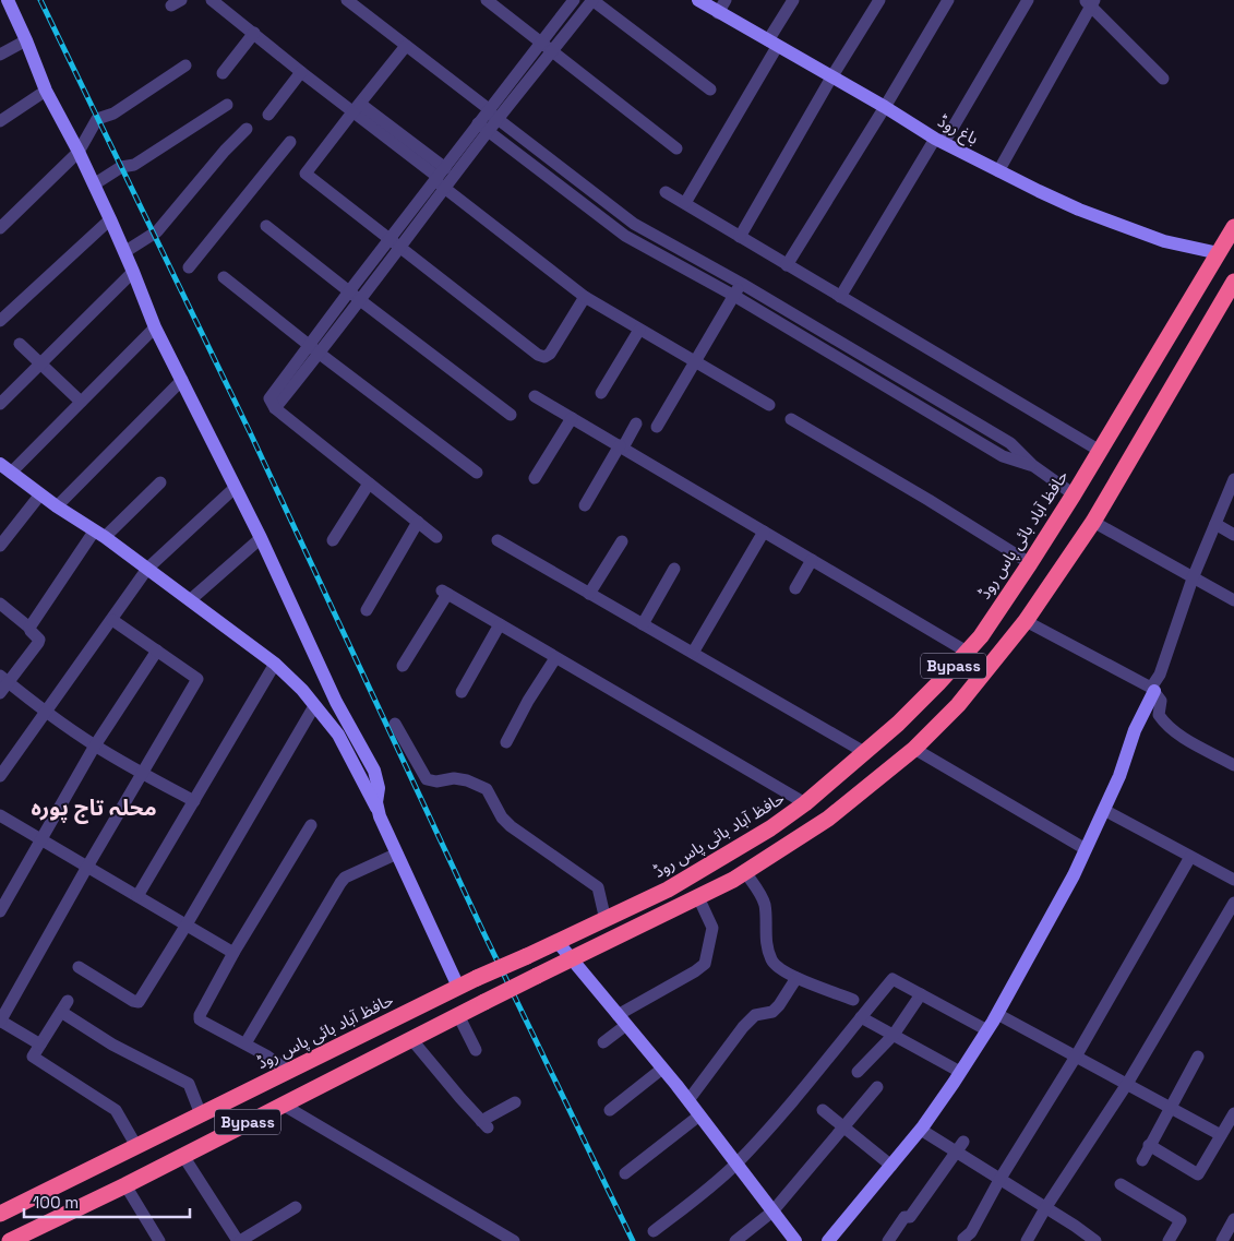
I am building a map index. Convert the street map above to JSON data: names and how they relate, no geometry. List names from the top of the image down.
{
  "streets": {
    "highway": ["حافظ آباد بائی پاس روڈ", "Bypass"],
    "street": ["باغ روڈ"]
  },
  "crossings": [
    ["باغ روڈ", "حافظ آباد بائی پاس روڈ"]
  ],
  "districts": ["محلہ تاج پورہ"],
  "scale_bar": "100 m"
}
